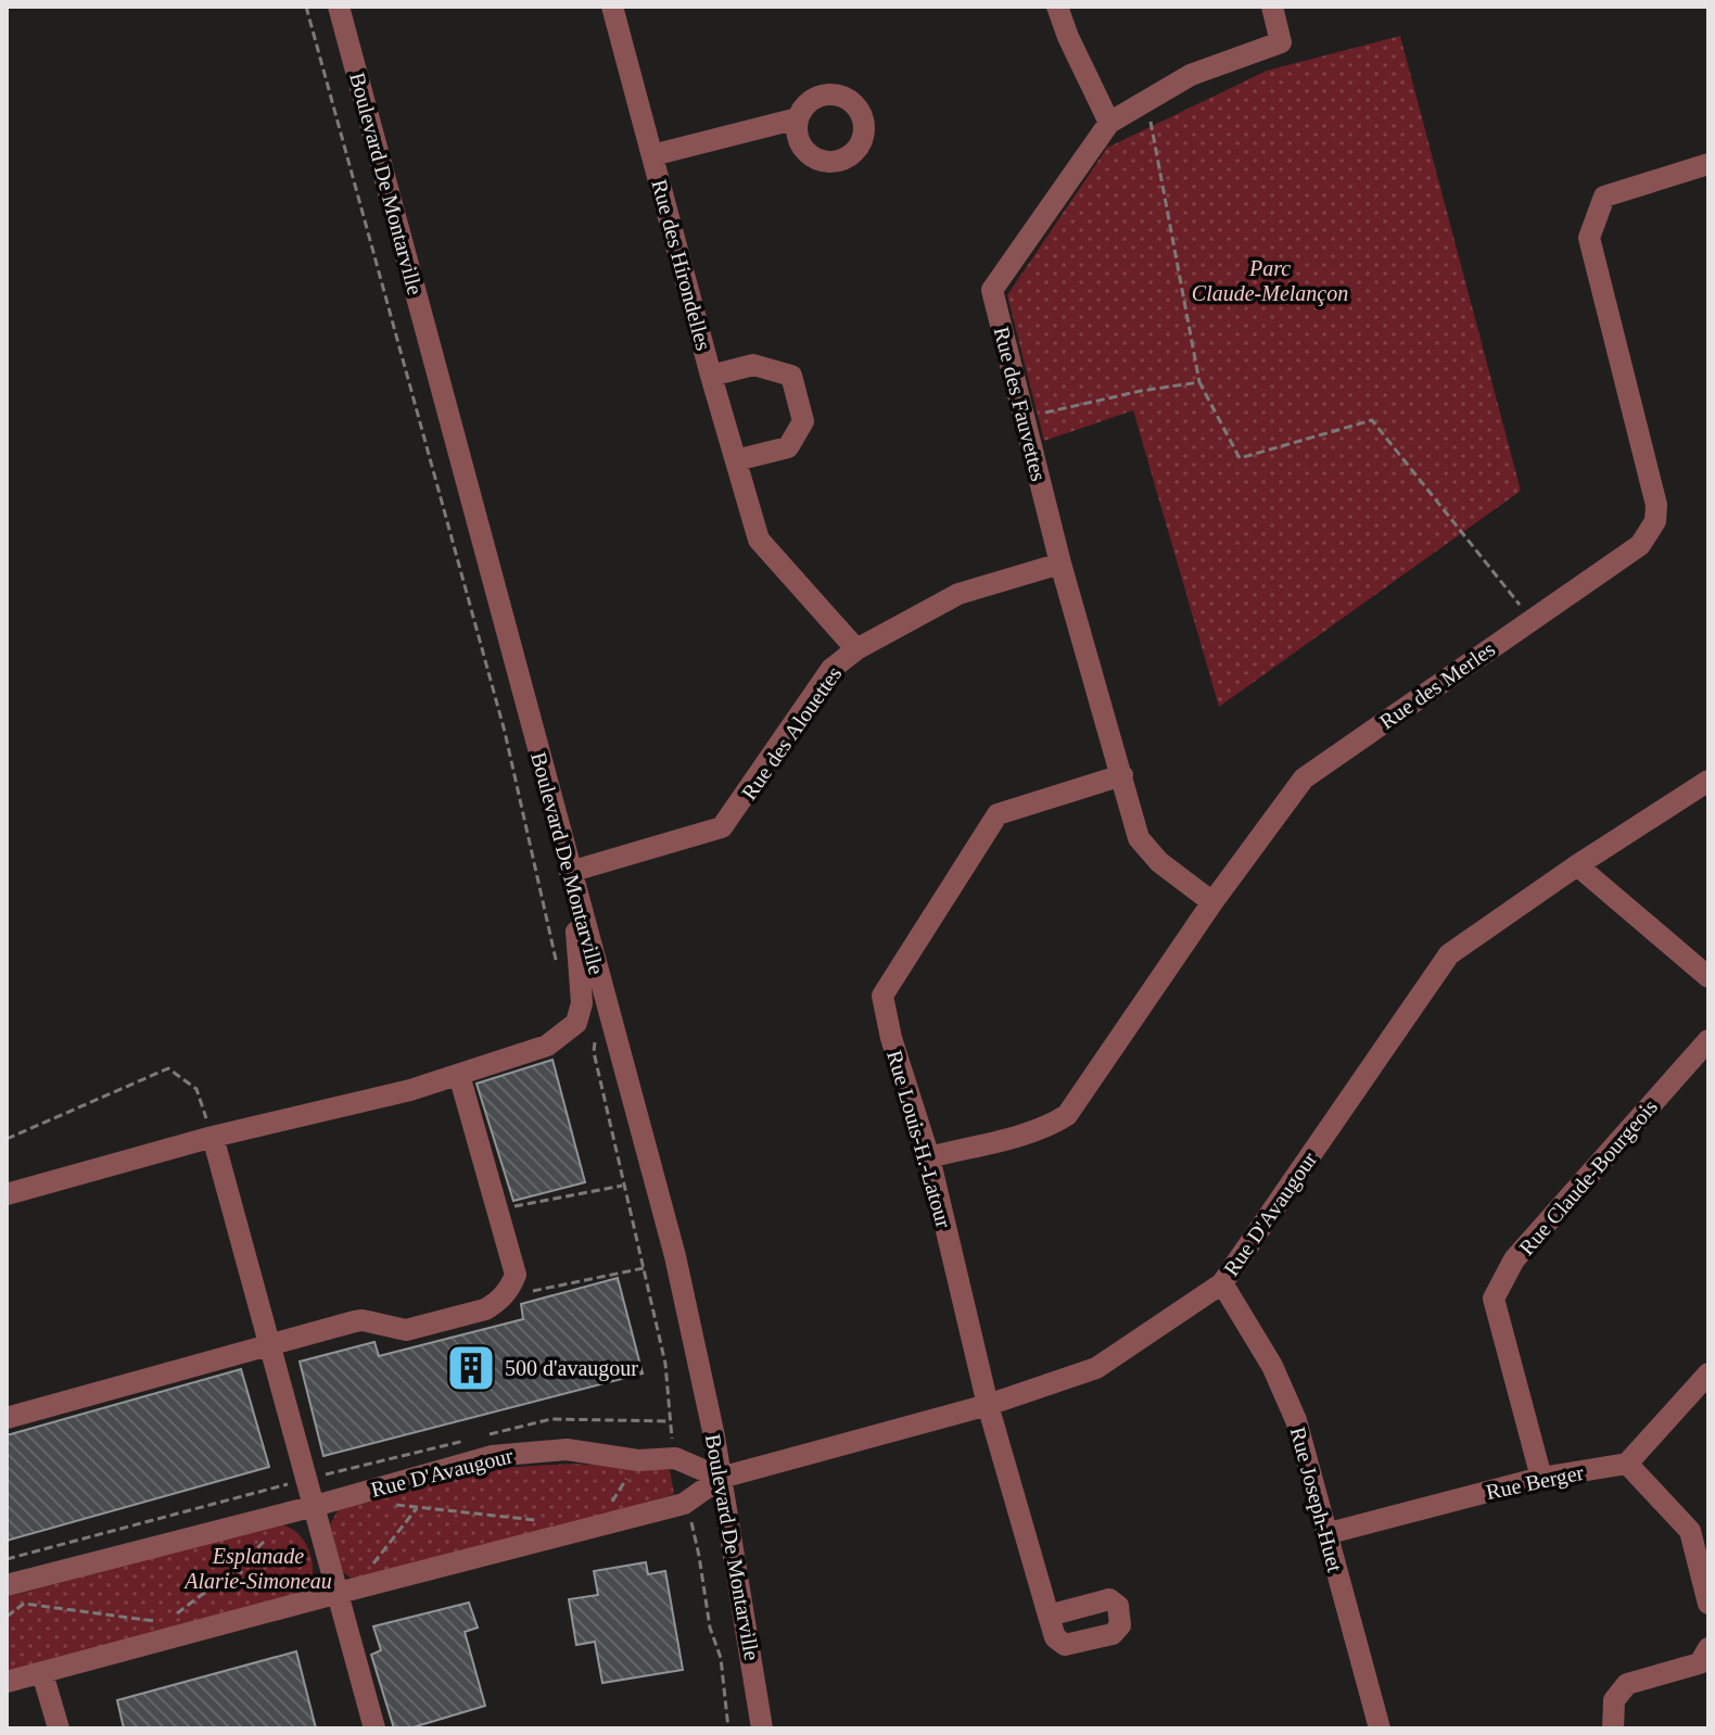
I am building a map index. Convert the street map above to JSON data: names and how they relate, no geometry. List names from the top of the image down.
{
  "streets": {
    "street": [
      "Boulevard De Montarville",
      "Rue des Hirondelles",
      "Rue des Fauvettes",
      "Rue des Merles",
      "Rue des Alouettes",
      "Rue Louis-H.-Latour",
      "Rue Claude-Bourgeois",
      "Rue D'Avaugour",
      "Rue Berger",
      "Rue Joseph-Huet"
    ]
  },
  "crossings": [
    ["Boulevard De Montarville", "Rue des Alouettes"],
    ["Boulevard De Montarville", "Rue D'Avaugour"],
    ["Rue des Hirondelles", "Rue des Alouettes"],
    ["Rue des Fauvettes", "Rue des Merles"],
    ["Rue des Fauvettes", "Rue des Alouettes"],
    ["Rue des Fauvettes", "Rue Louis-H.-Latour"],
    ["Rue des Merles", "Rue Louis-H.-Latour"],
    ["Rue Louis-H.-Latour", "Rue D'Avaugour"],
    ["Rue Claude-Bourgeois", "Rue Berger"],
    ["Rue D'Avaugour", "Rue Joseph-Huet"],
    ["Rue Berger", "Rue Joseph-Huet"]
  ],
  "parks": ["Parc Claude-Melançon", "Esplanade Alarie-Simoneau"],
  "places": {
    "building": ["500 d'avaugour"]
  }
}
